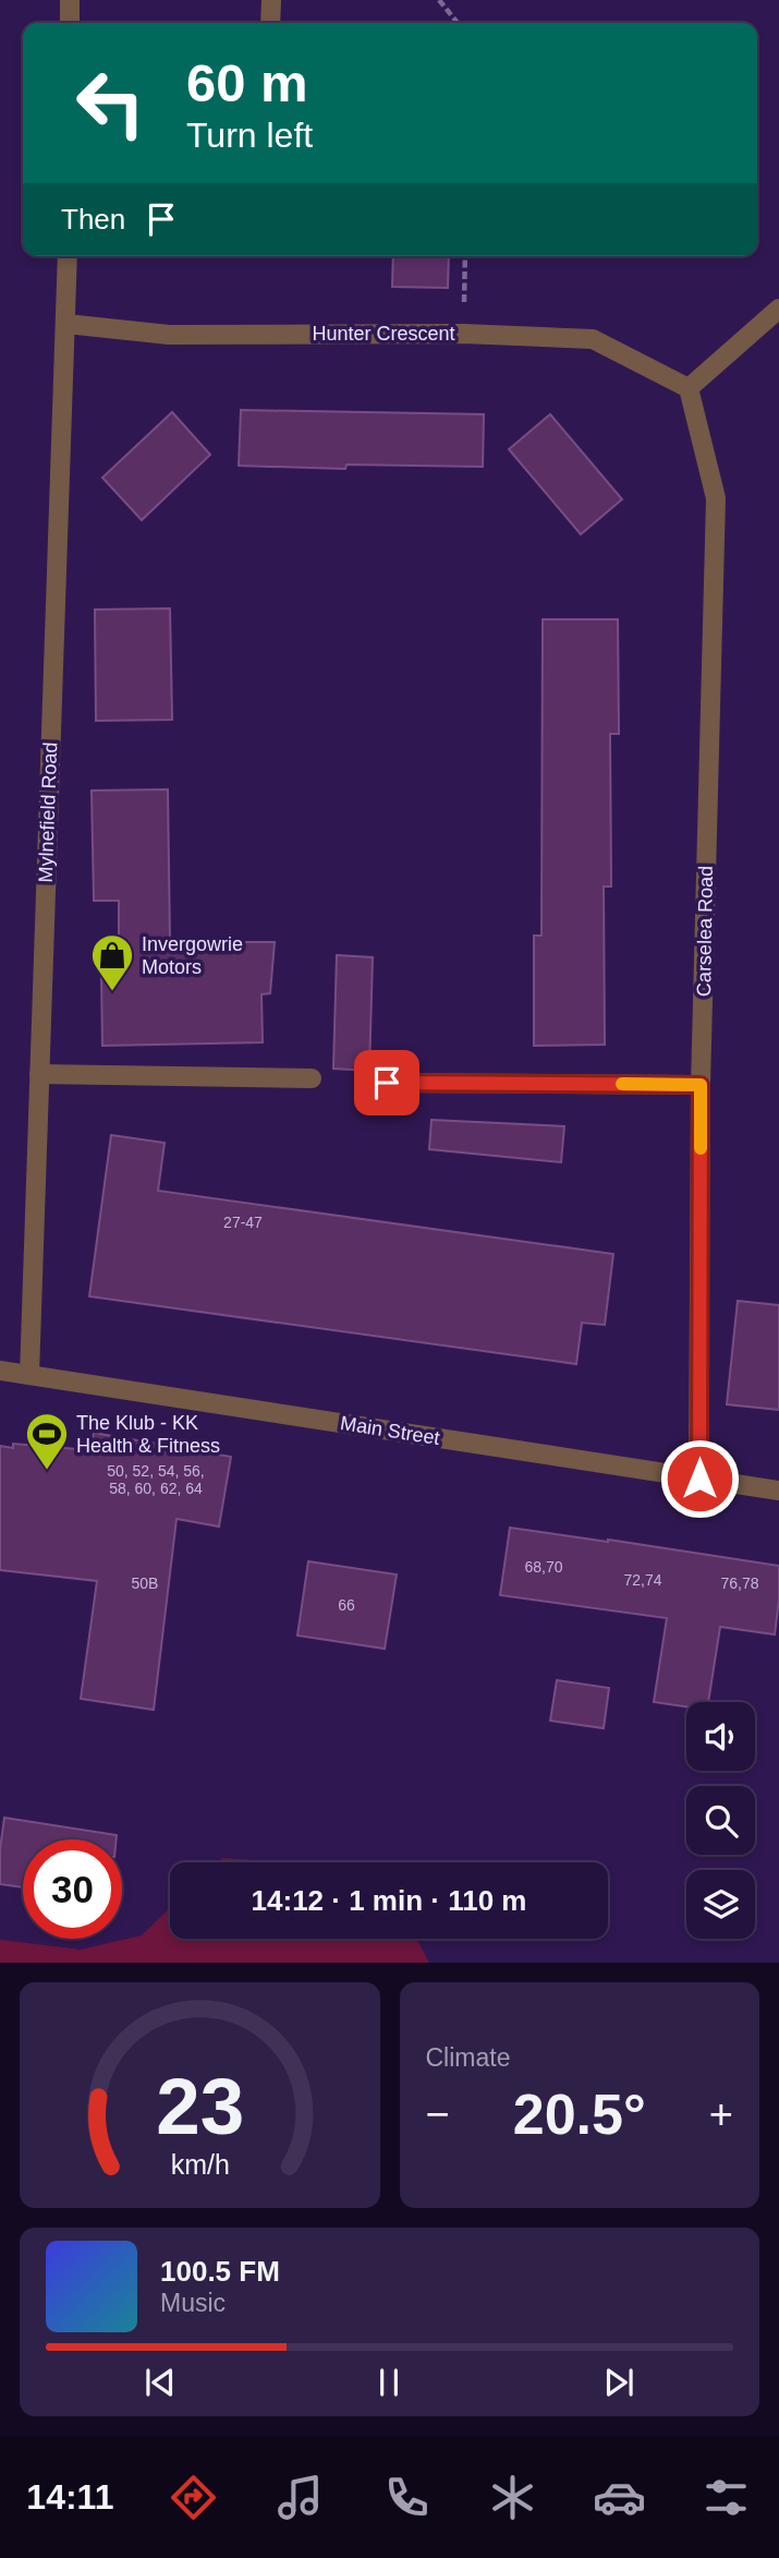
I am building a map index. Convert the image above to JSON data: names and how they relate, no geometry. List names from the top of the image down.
{
  "streets": {
    "street": [
      "Hunter Crescent",
      "Mylnefield Road",
      "Carselea Road",
      "Main Street"
    ]
  },
  "crossings": [
    ["Hunter Crescent", "Mylnefield Road"],
    ["Hunter Crescent", "Carselea Road"],
    ["Mylnefield Road", "Main Street"],
    ["Carselea Road", "Main Street"]
  ],
  "places": {
    "shop": ["Invergowrie Motors"],
    "sports": ["The Klub - KK Health & Fitness"]
  },
  "house_numbers": [
    "27-47",
    "50, 52, 54, 56, 58, 60, 62, 64",
    "68,70",
    "72,74",
    "50B",
    "76,78",
    "66"
  ],
  "page": {
    "turn": ["60 m", "Turn left"],
    "then": "Then",
    "limit": "30",
    "trip": "14:12 · 1 min · 110 m",
    "tile": "Climate",
    "heat": ["−", "20.5°", "+"],
    "song": ["100.5 FM", "Music"],
    "tabs": "14:11",
    "gauge": ["23", "km/h"]
  }
}
